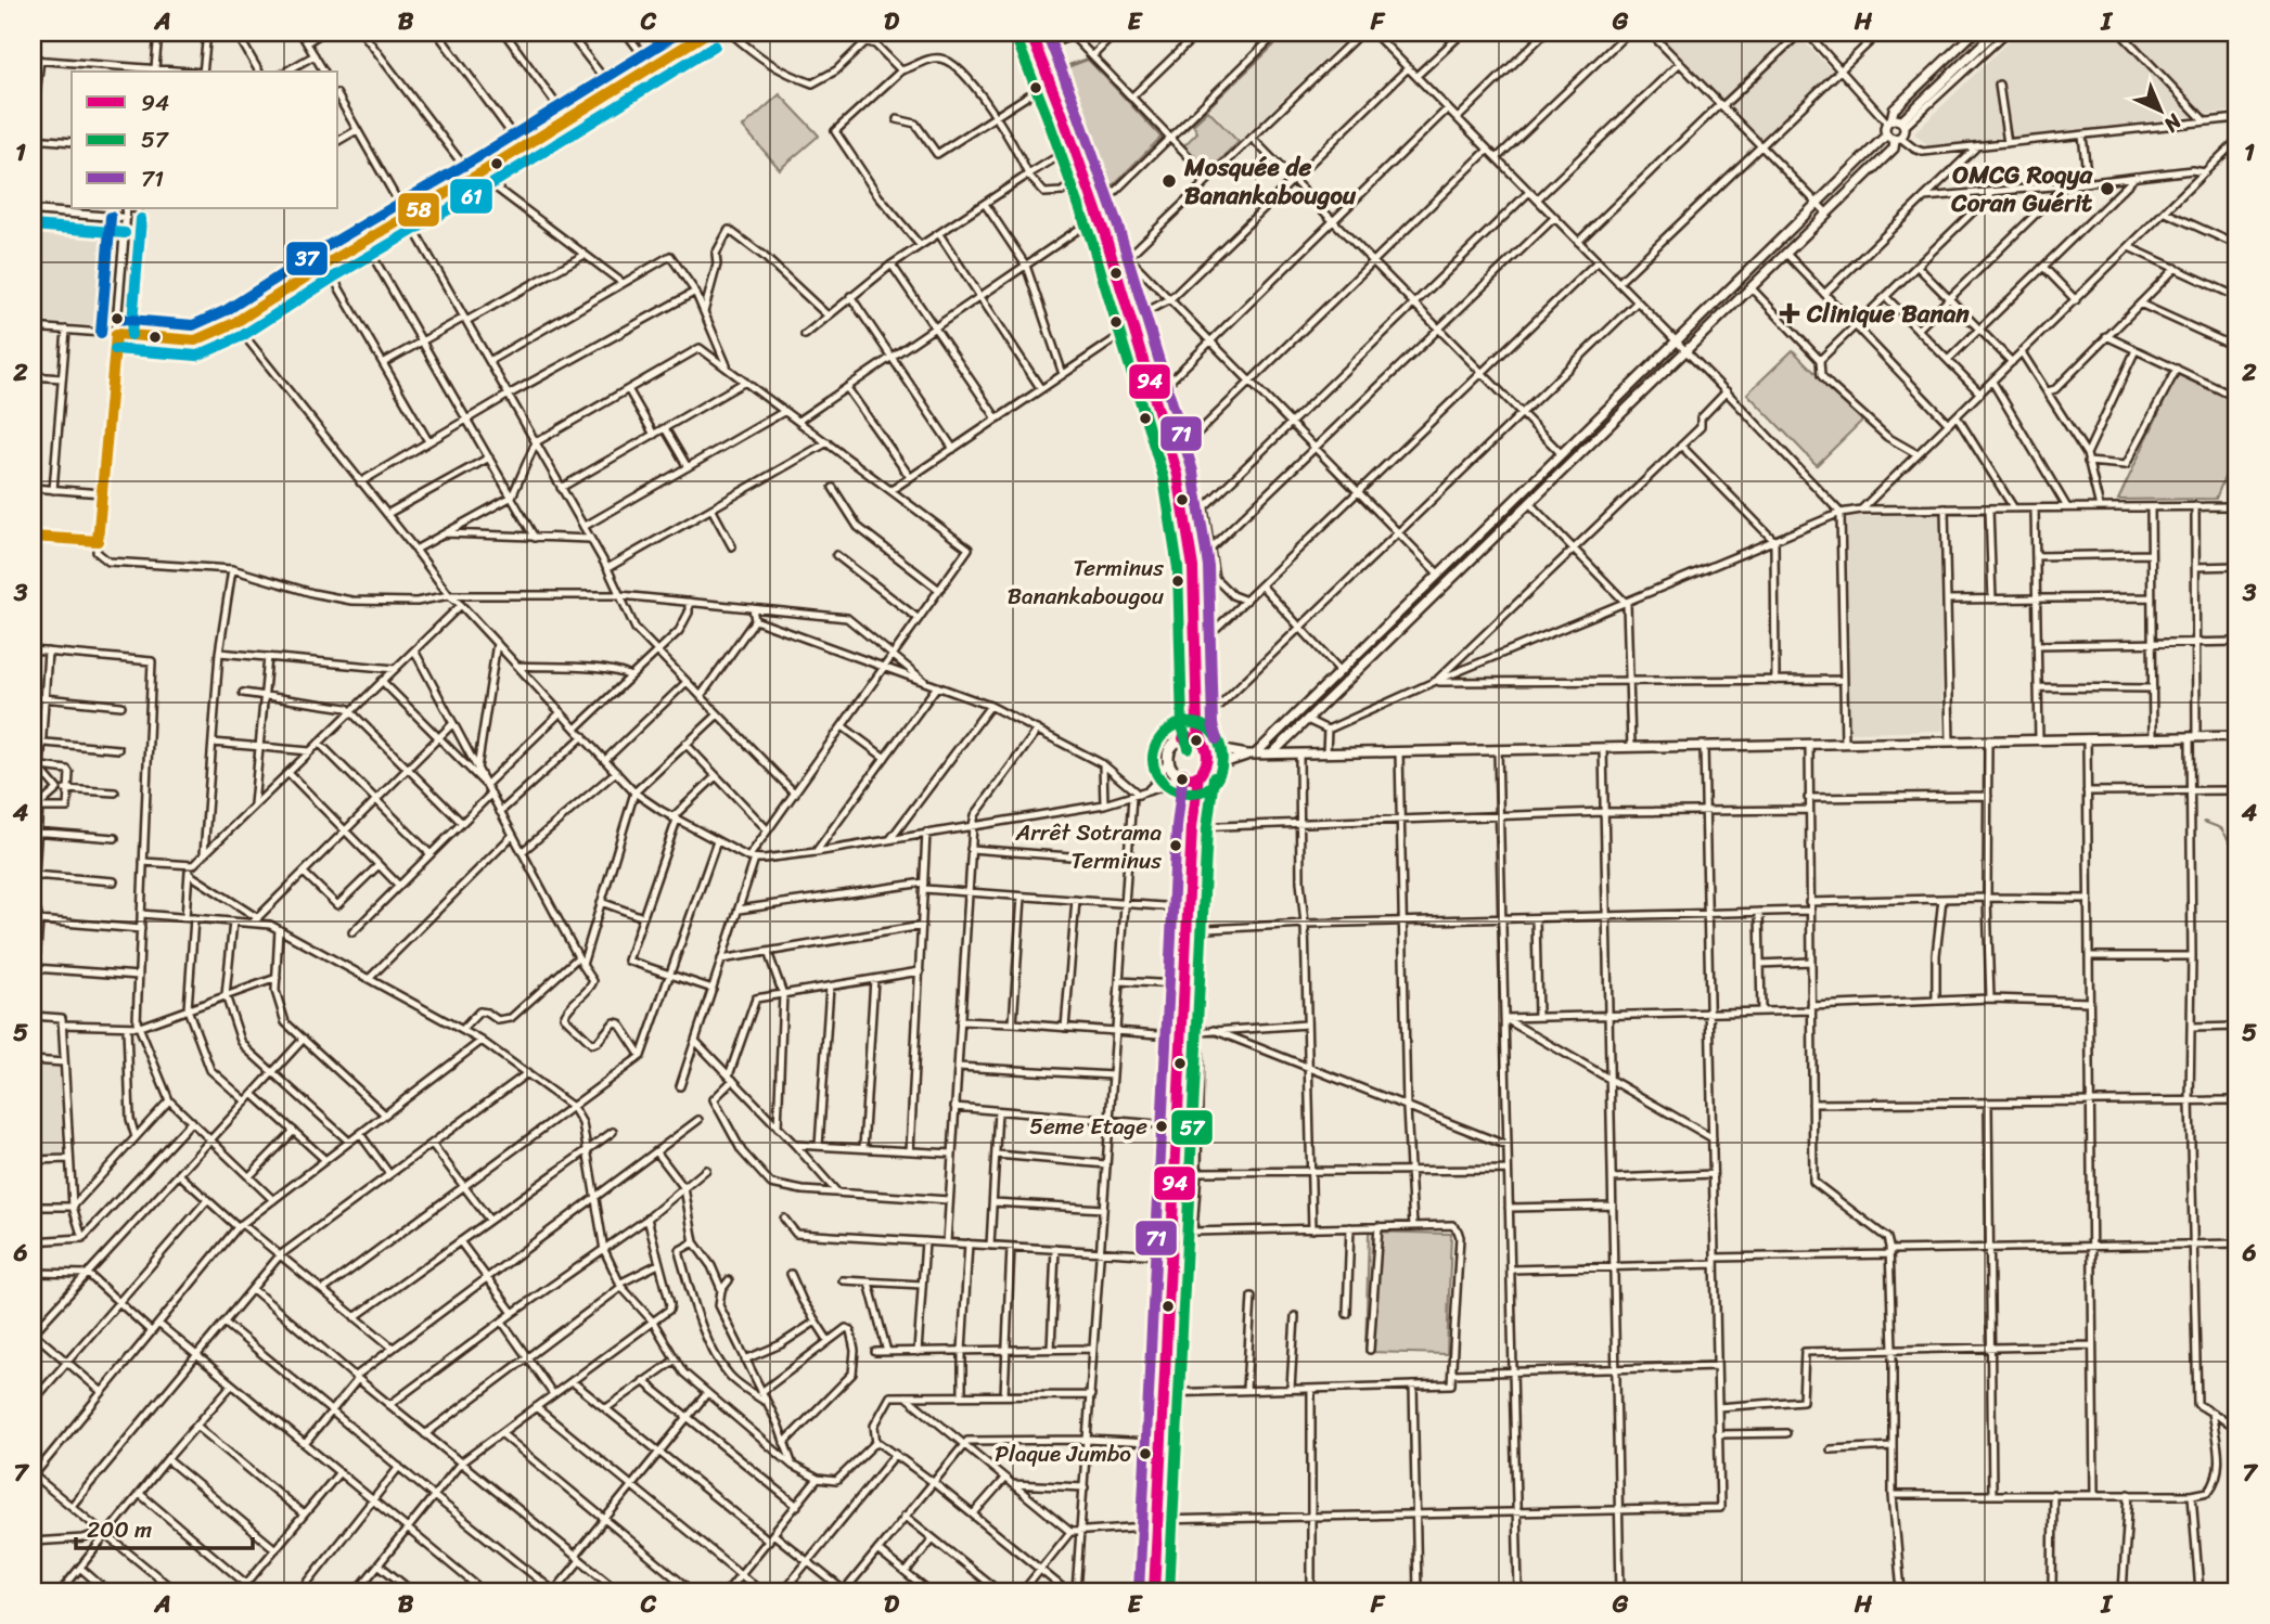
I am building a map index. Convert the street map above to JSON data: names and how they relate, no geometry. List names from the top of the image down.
{
  "places": {
    "other": [
      "Mosquée de Banankabougou",
      "OMCG Roqya Coran Guérit",
      "Terminus Banankabougou",
      "Arrêt Sotrama Terminus",
      "5eme Etage",
      "Plaque Jumbo"
    ],
    "health": ["Clinique Banan"]
  },
  "lines": [
    "transit line 94",
    "transit line 71",
    "transit line 58",
    "transit line 37",
    "transit line 57",
    "transit line 61"
  ],
  "legend": ["94", "57", "71"],
  "scale_bar": "200 m",
  "north": "bottom right",
  "grid": {
    "columns": [
      "A",
      "B",
      "C",
      "D",
      "E",
      "F",
      "G",
      "H",
      "I"
    ],
    "rows": [
      "1",
      "2",
      "3",
      "4",
      "5",
      "6",
      "7"
    ]
  }
}
